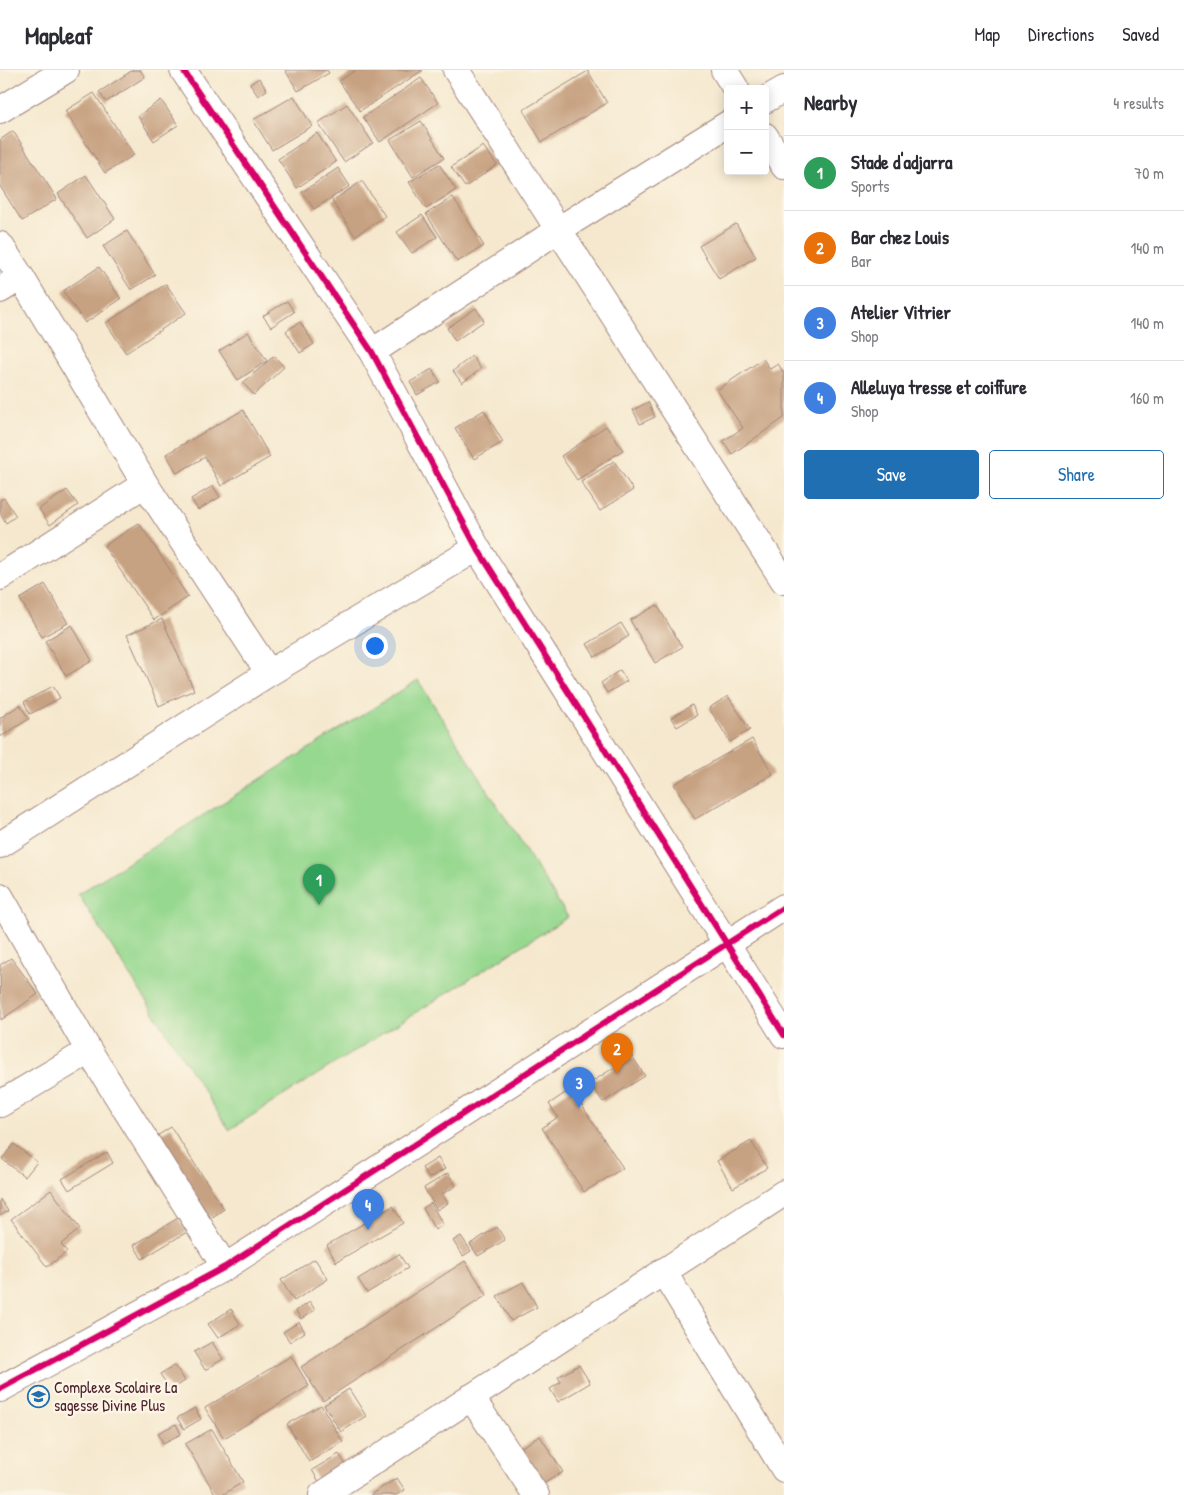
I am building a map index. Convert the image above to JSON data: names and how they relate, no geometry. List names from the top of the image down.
{
  "places": {
    "school or university": ["Complexe Scolaire La sagesse Divine Plus"]
  },
  "page": {
    "header": "Mapleaf",
    "nav": ["Map", "Directions", "Saved"],
    "heading": ["Nearby", "4 results"],
    "map_buttons": ["+", "−"],
    "list": [
      {
        "mark": "1",
        "name": "Stade d'adjarra",
        "note": "Sports",
        "value": "70 m"
      },
      {
        "mark": "2",
        "name": "Bar chez Louis",
        "note": "Bar",
        "value": "140 m"
      },
      {
        "mark": "3",
        "name": "Atelier Vitrier",
        "note": "Shop",
        "value": "140 m"
      },
      {
        "mark": "4",
        "name": "Alleluya tresse et coiffure",
        "note": "Shop",
        "value": "160 m"
      }
    ],
    "buttons": ["Save", "Share"],
    "pins": [
      "1",
      "2",
      "3",
      "4"
    ]
  }
}
